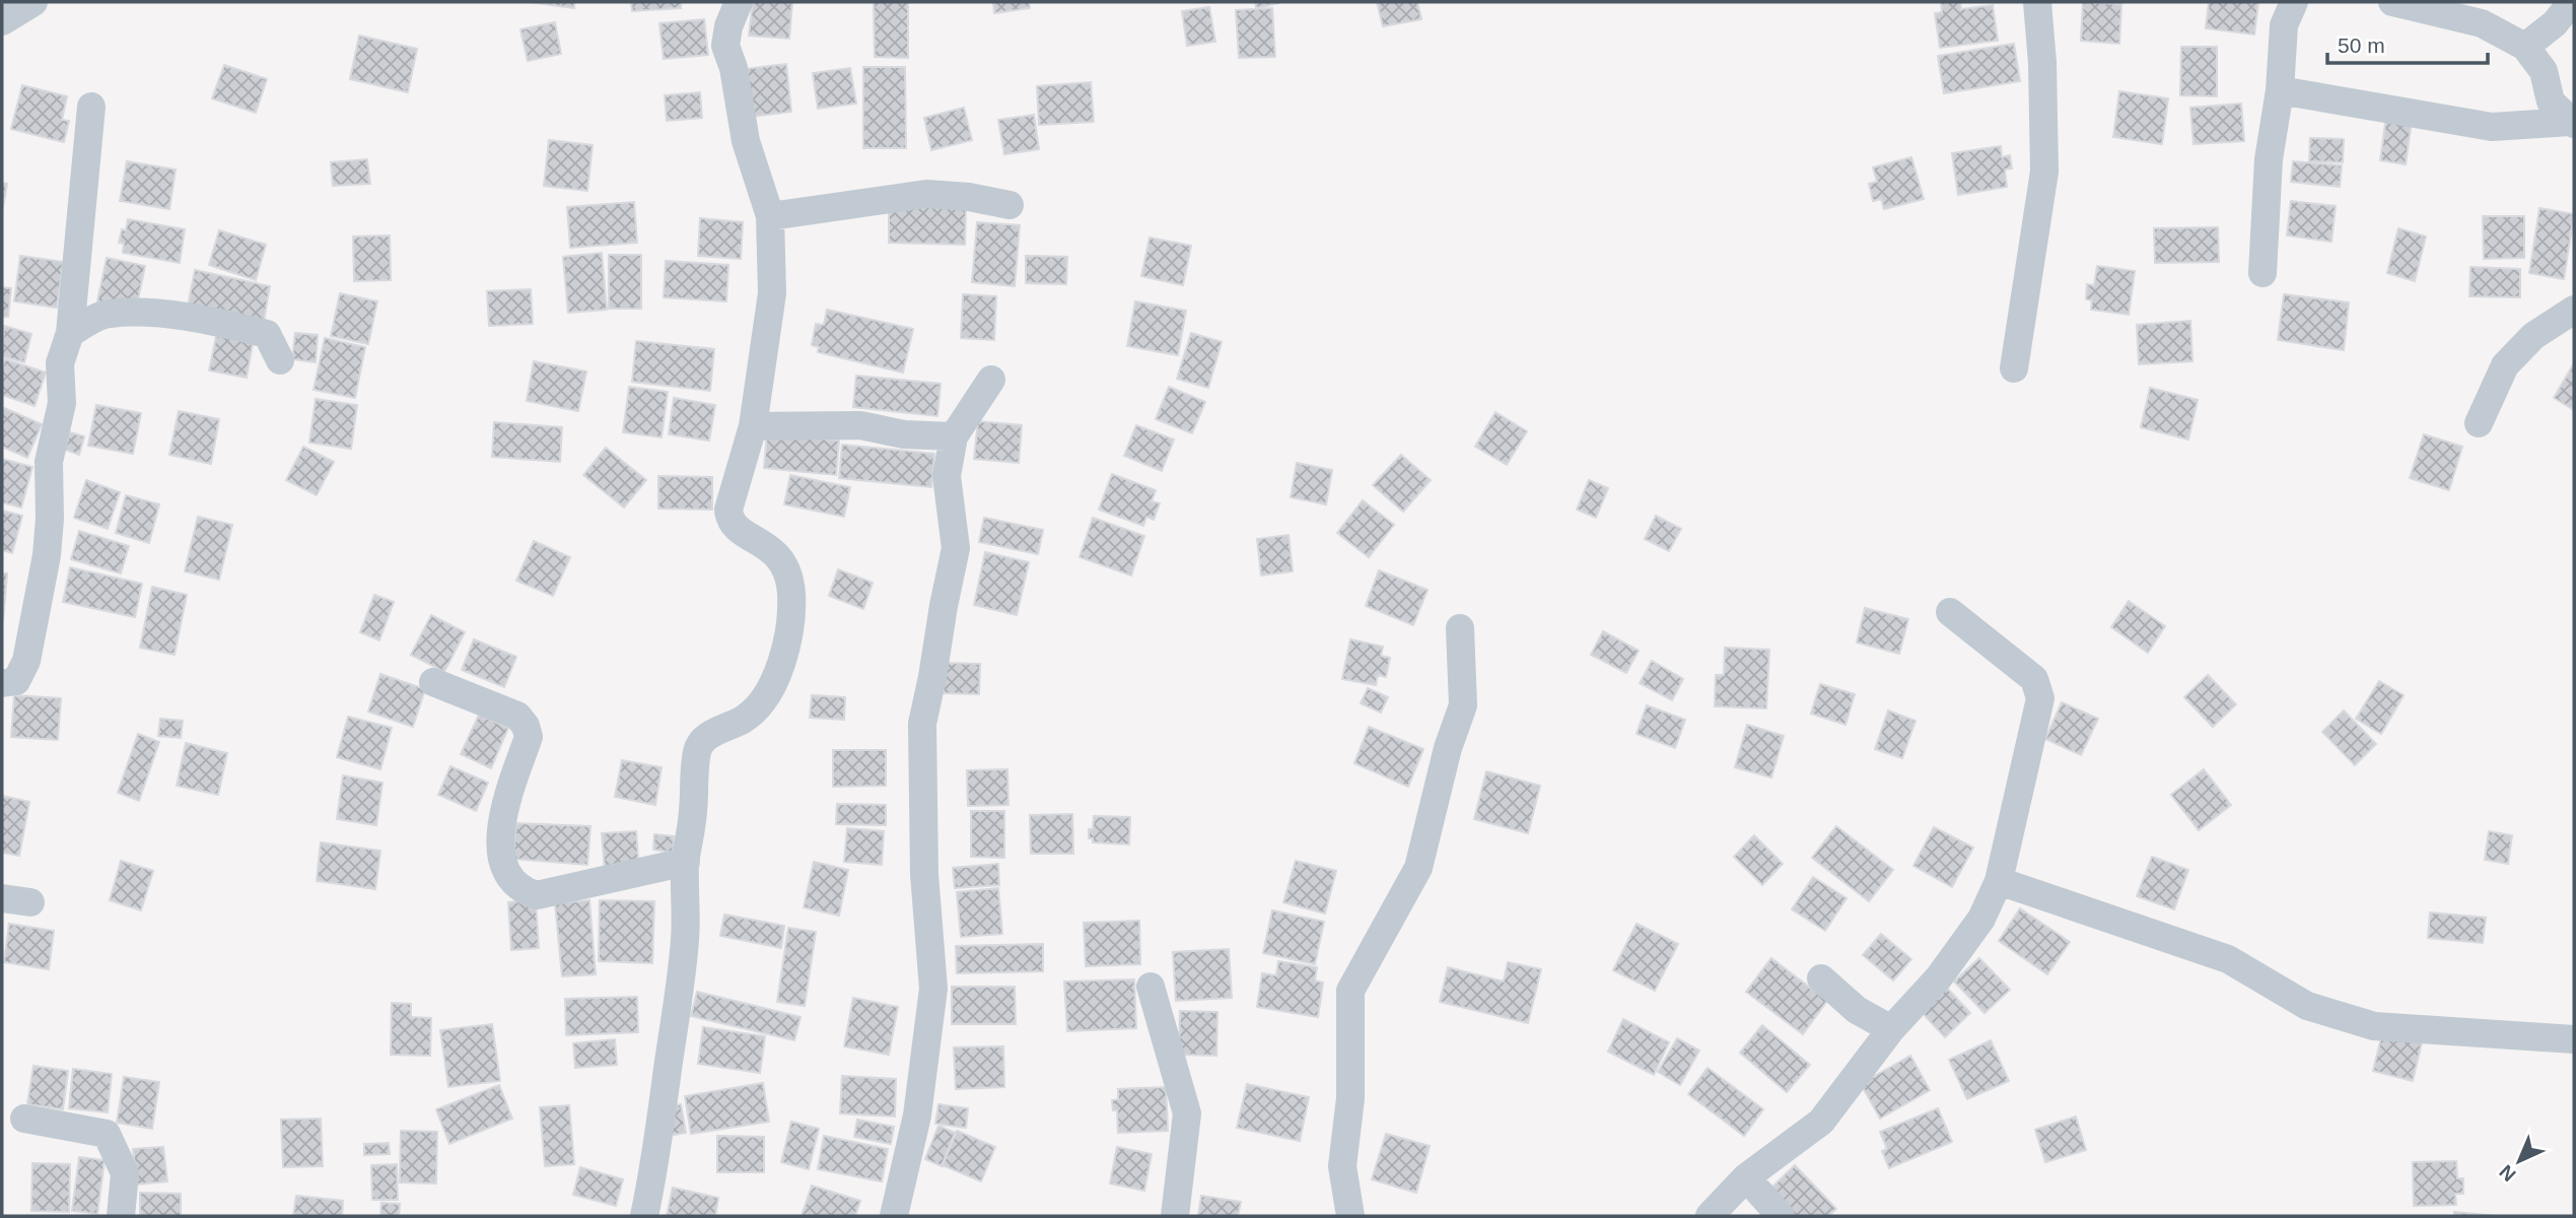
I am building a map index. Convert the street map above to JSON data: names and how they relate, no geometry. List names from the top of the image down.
{
  "scale_bar": "50 m",
  "north": "bottom left"
}
